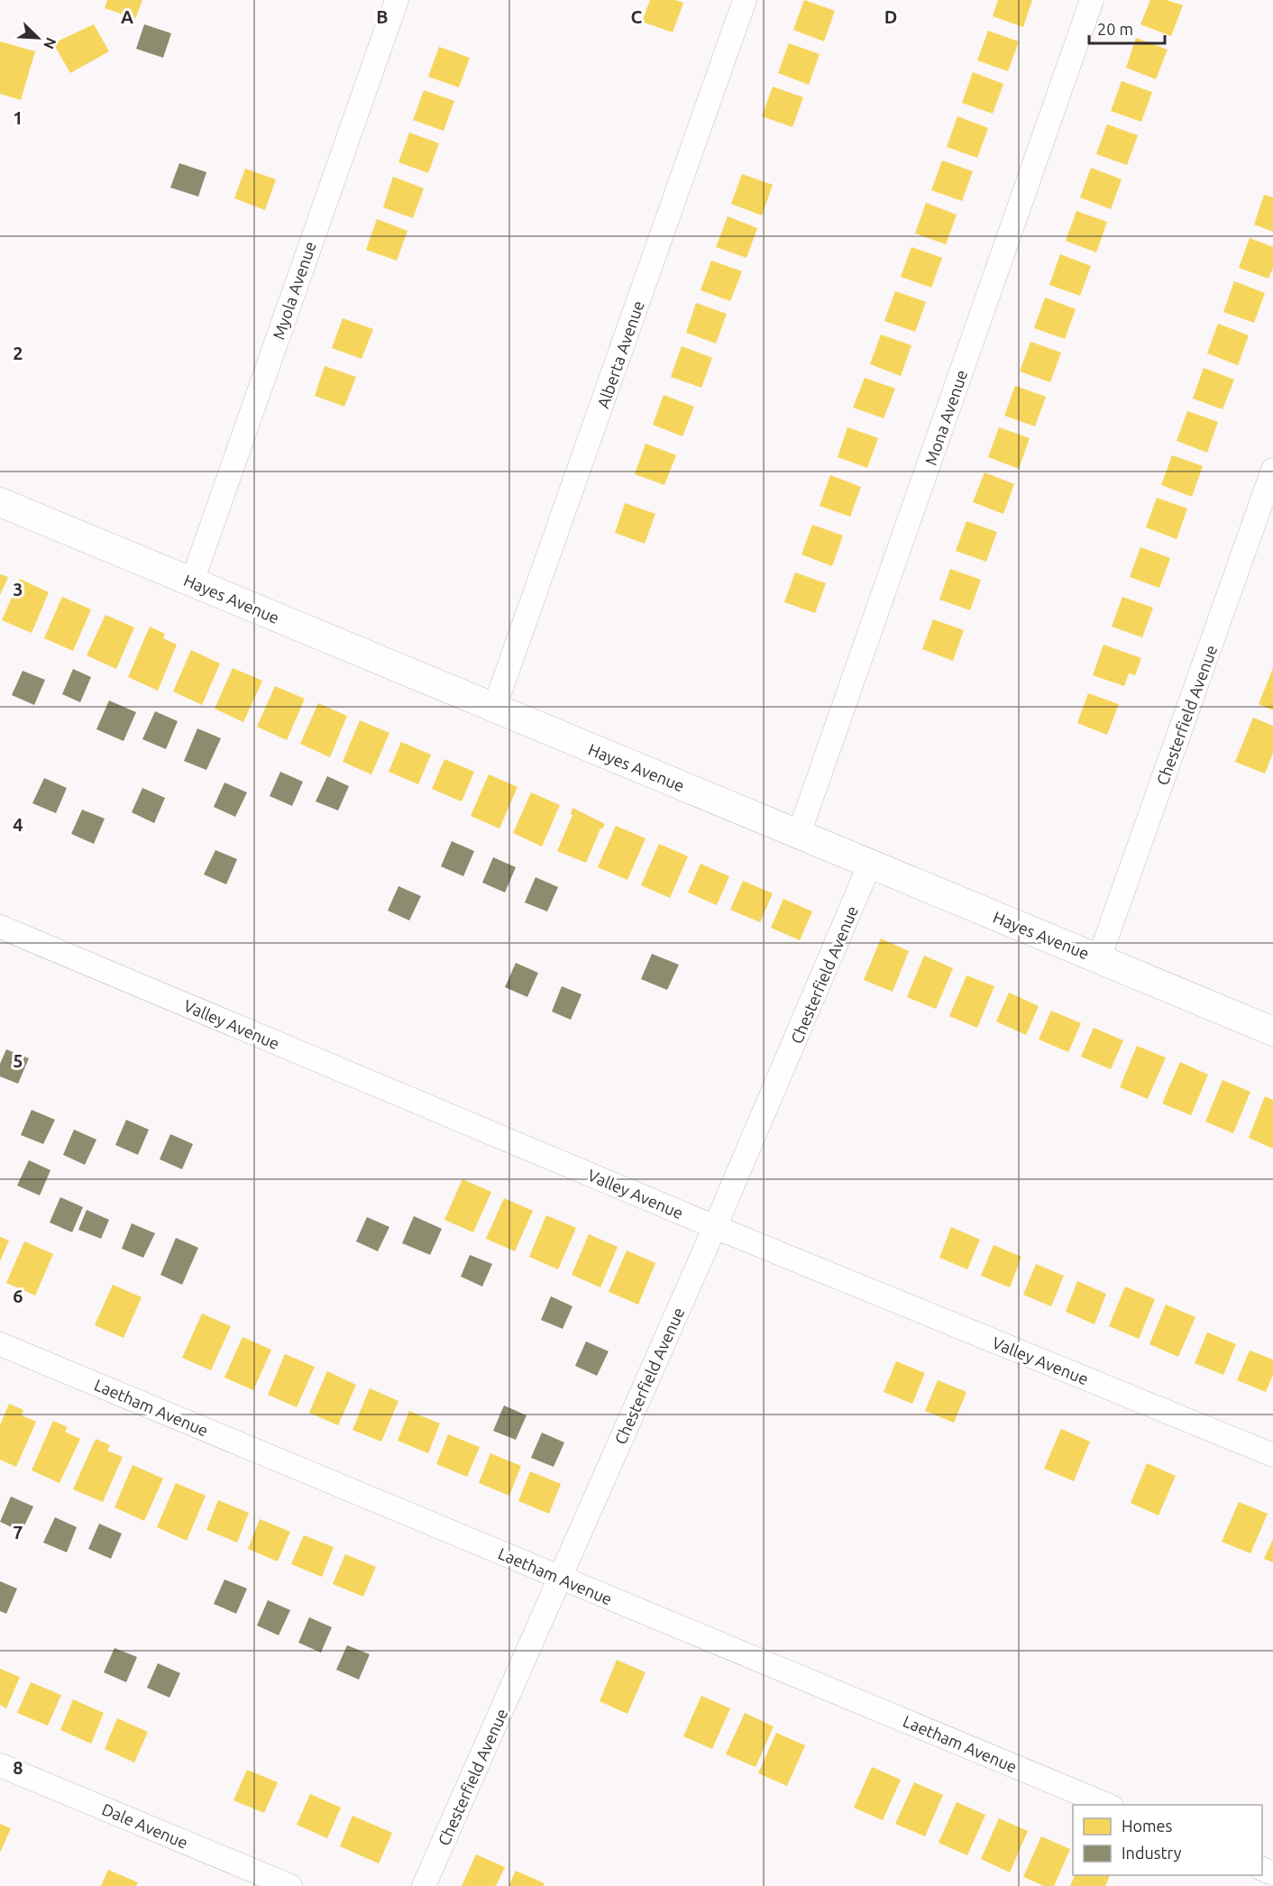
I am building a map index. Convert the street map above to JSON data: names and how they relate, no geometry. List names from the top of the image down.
{
  "streets": {
    "street": [
      "Myola Avenue",
      "Alberta Avenue",
      "Mona Avenue",
      "Hayes Avenue",
      "Chesterfield Avenue",
      "Valley Avenue",
      "Laetham Avenue",
      "Dale Avenue"
    ]
  },
  "crossings": [
    ["Myola Avenue", "Hayes Avenue"],
    ["Alberta Avenue", "Hayes Avenue"],
    ["Mona Avenue", "Hayes Avenue"],
    ["Hayes Avenue", "Chesterfield Avenue"],
    ["Chesterfield Avenue", "Valley Avenue"],
    ["Chesterfield Avenue", "Laetham Avenue"]
  ],
  "legend": ["Homes", "Industry"],
  "scale_bar": "20 m",
  "north": "bottom right",
  "grid": {
    "columns": [
      "A",
      "B",
      "C",
      "D"
    ],
    "rows": [
      "1",
      "2",
      "3",
      "4",
      "5",
      "6",
      "7",
      "8"
    ]
  }
}
